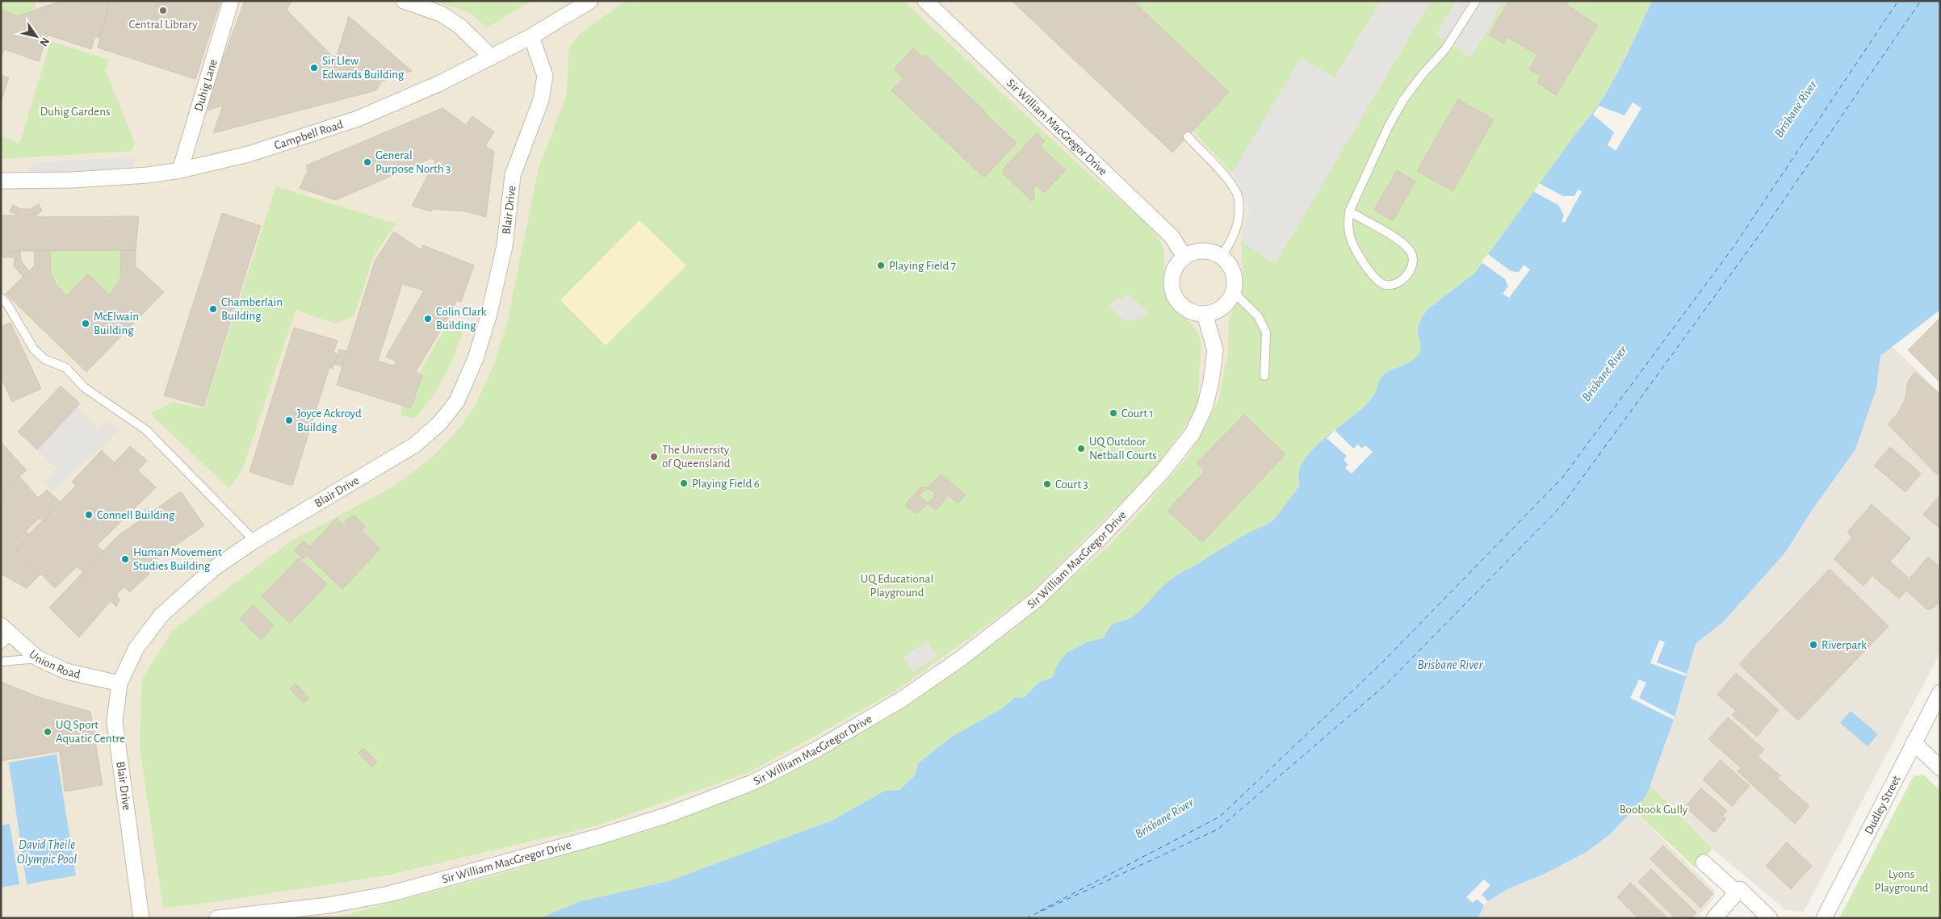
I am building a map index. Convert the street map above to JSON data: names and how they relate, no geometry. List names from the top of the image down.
{
  "streets": {
    "street": [
      "Duhig Lane",
      "Sir William MacGregor Drive",
      "Campbell Road",
      "Blair Drive",
      "Union Road",
      "Dudley Street"
    ]
  },
  "crossings": [
    ["Duhig Lane", "Campbell Road"],
    ["Campbell Road", "Blair Drive"],
    ["Blair Drive", "Union Road"]
  ],
  "water": ["Brisbane River", "David Theile Olympic Pool"],
  "parks": [
    "Duhig Gardens",
    "UQ Educational Playground",
    "Boobook Gully",
    "Lyons Playground"
  ],
  "places": [
    "Central Library",
    "Sir Llew Edwards Building",
    "General Purpose North 3",
    "Playing Field 7",
    "Chamberlain Building",
    "Colin Clark Building",
    "McElwain Building",
    "Court 1",
    "Joyce Ackroyd Building",
    "UQ Outdoor Netball Courts",
    "The University of Queensland",
    "Playing Field 6",
    "Court 3",
    "Connell Building",
    "Human Movement Studies Building",
    "Riverpark",
    "UQ Sport Aquatic Centre"
  ],
  "north": "bottom right"
}
